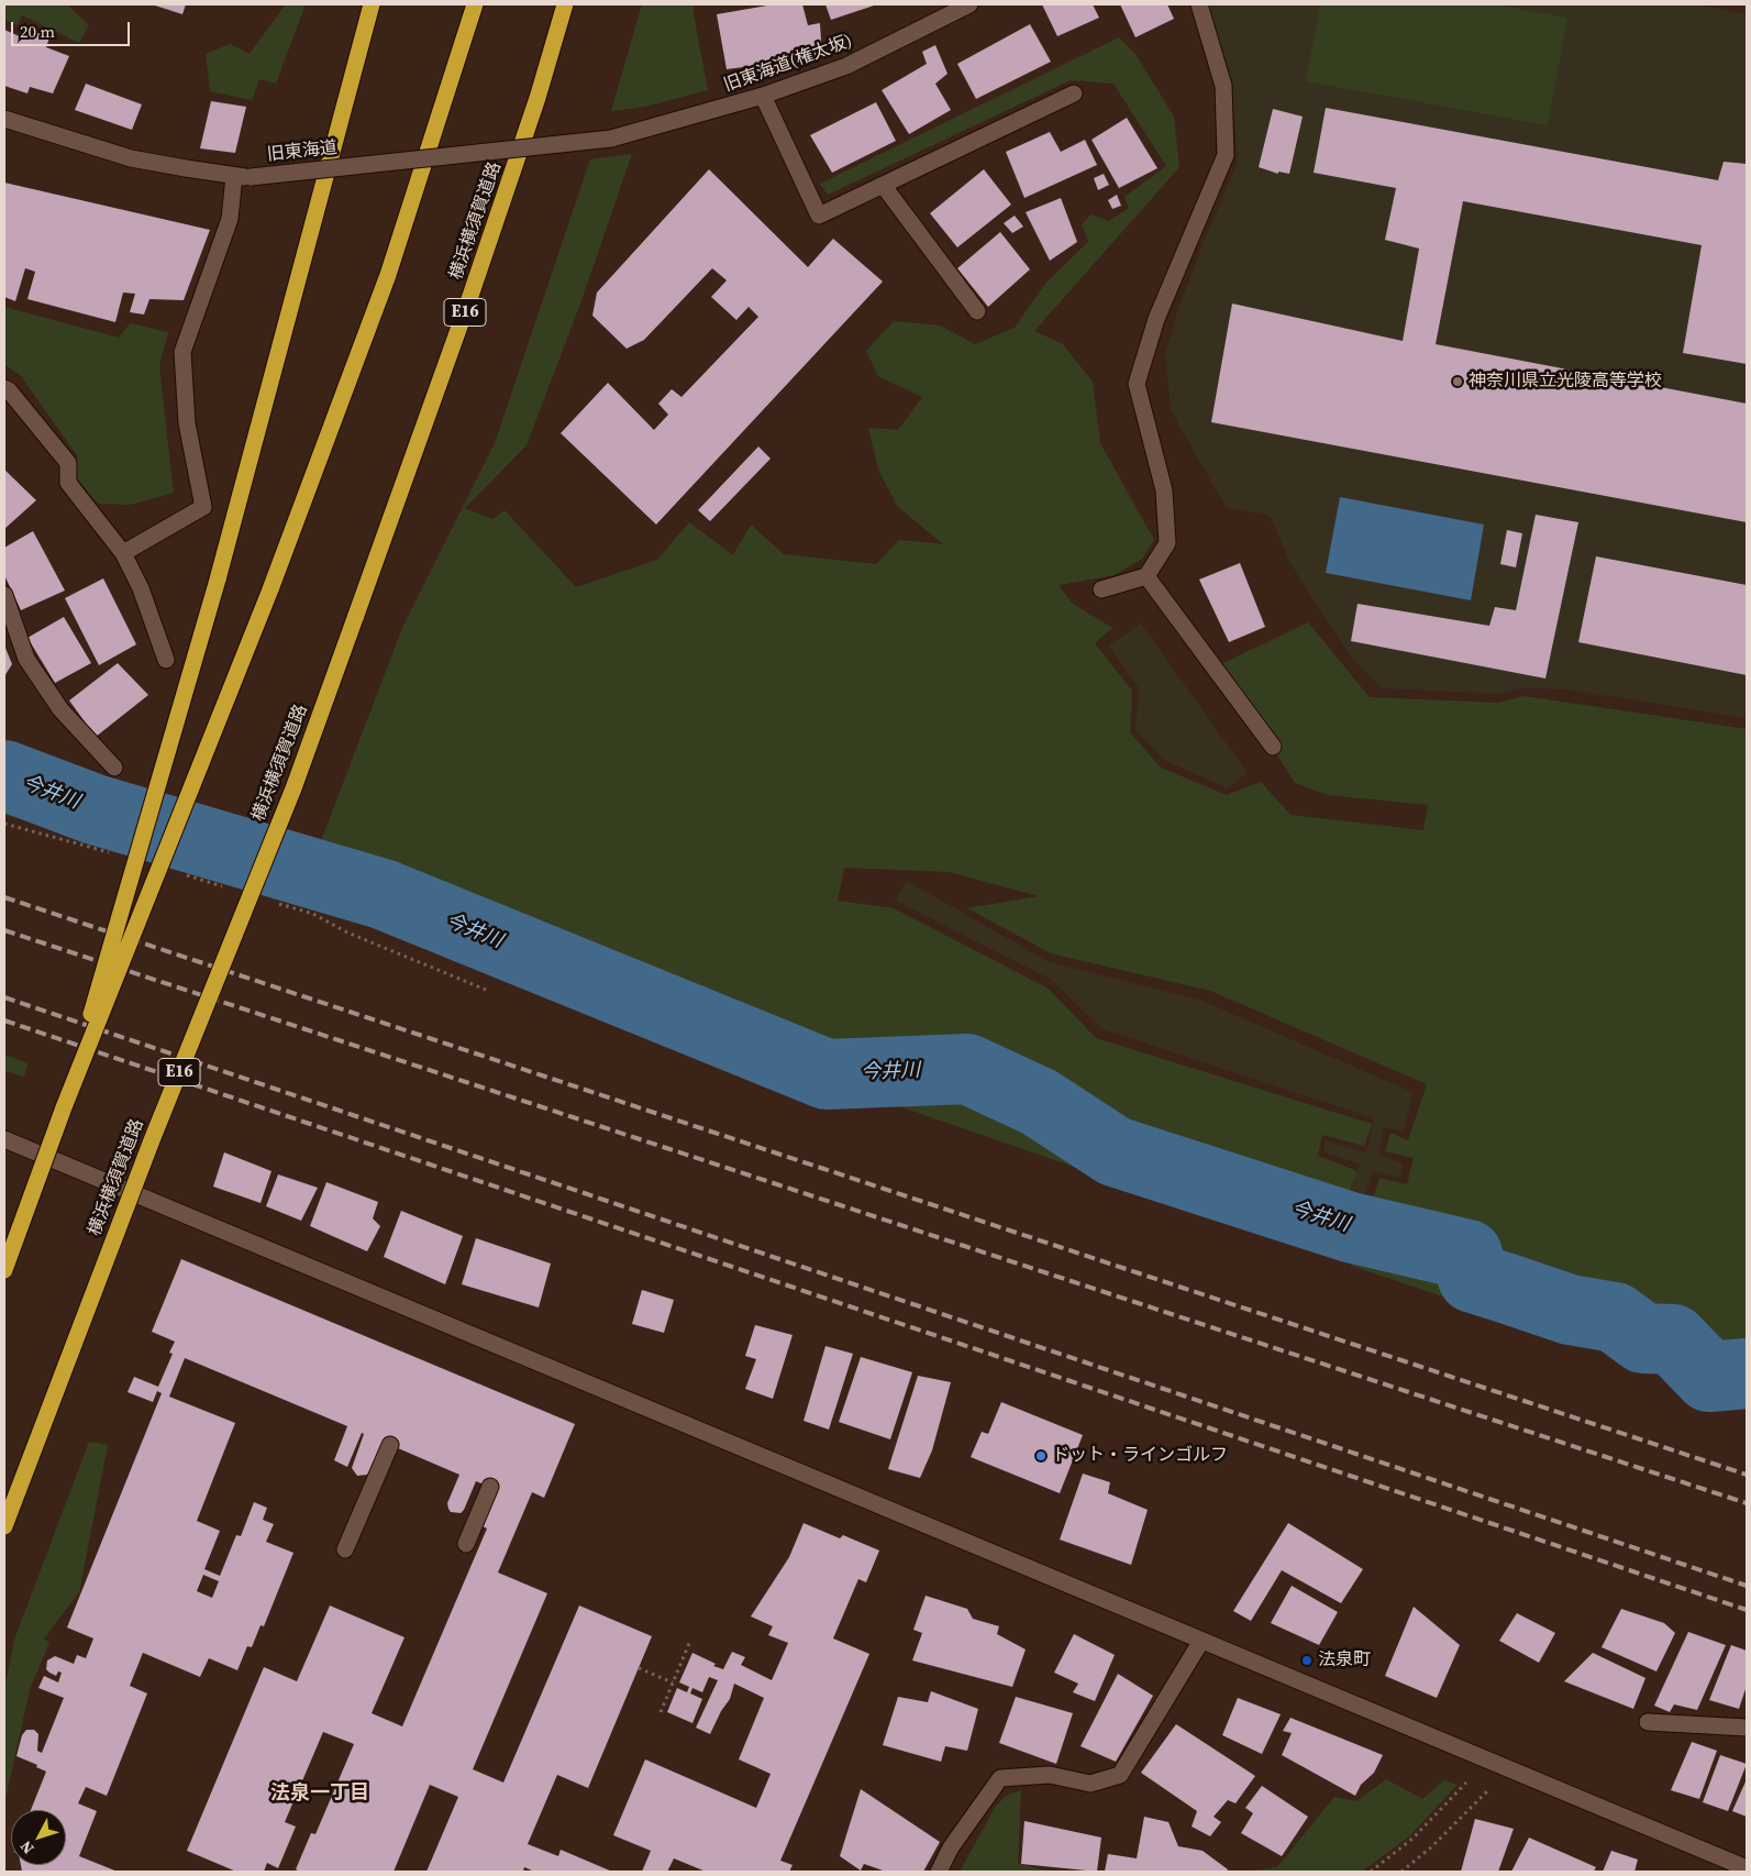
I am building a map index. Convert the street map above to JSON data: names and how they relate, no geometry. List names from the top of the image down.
{
  "streets": {
    "highway": ["横浜横須賀道路", "E16"],
    "street": ["旧東海道(権太坂)", "旧東海道"]
  },
  "crossings": [
    ["旧東海道(権太坂)", "旧東海道"]
  ],
  "districts": ["法泉一丁目"],
  "water": ["今井川"],
  "places": ["神奈川県立光陵高等学校", "ドット・ラインゴルフ", "法泉町"],
  "scale_bar": "20 m",
  "north": "bottom left"
}
